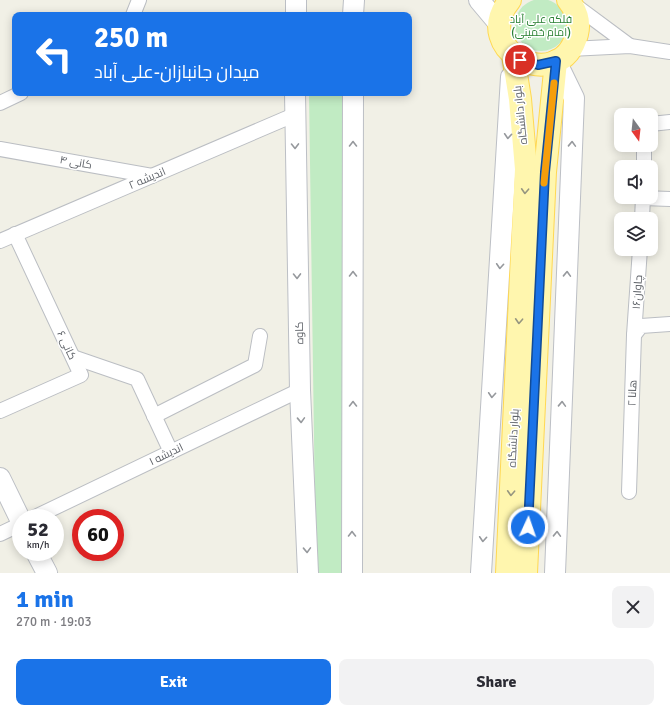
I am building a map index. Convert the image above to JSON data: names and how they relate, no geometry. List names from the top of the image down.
{
  "streets": {
    "main road": ["بلوار دانشگاه"],
    "street": [
      "کانی ۴",
      "اندیشه ۲",
      "چاوان۱۶",
      "کاوه",
      "کانی ۶",
      "هانا ۲",
      "اندیشه ۱"
    ]
  },
  "crossings": [
    ["کانی ۴", "اندیشه ۲"],
    ["اندیشه ۲", "کاوه"],
    ["اندیشه ۲", "کانی ۶"],
    ["چاوان۱۶", "هانا ۲"],
    ["کاوه", "اندیشه ۱"]
  ],
  "parks": ["فلکه علی آباد (امام خمینی)"],
  "north": "bottom",
  "page": {
    "turn": ["250 m", "میدان جانبازان-علی آباد"],
    "speed": "52 km/h",
    "limit": "60",
    "heading": ["1 min", "270 m · 19:03"],
    "buttons": ["Exit", "Share"]
  }
}
